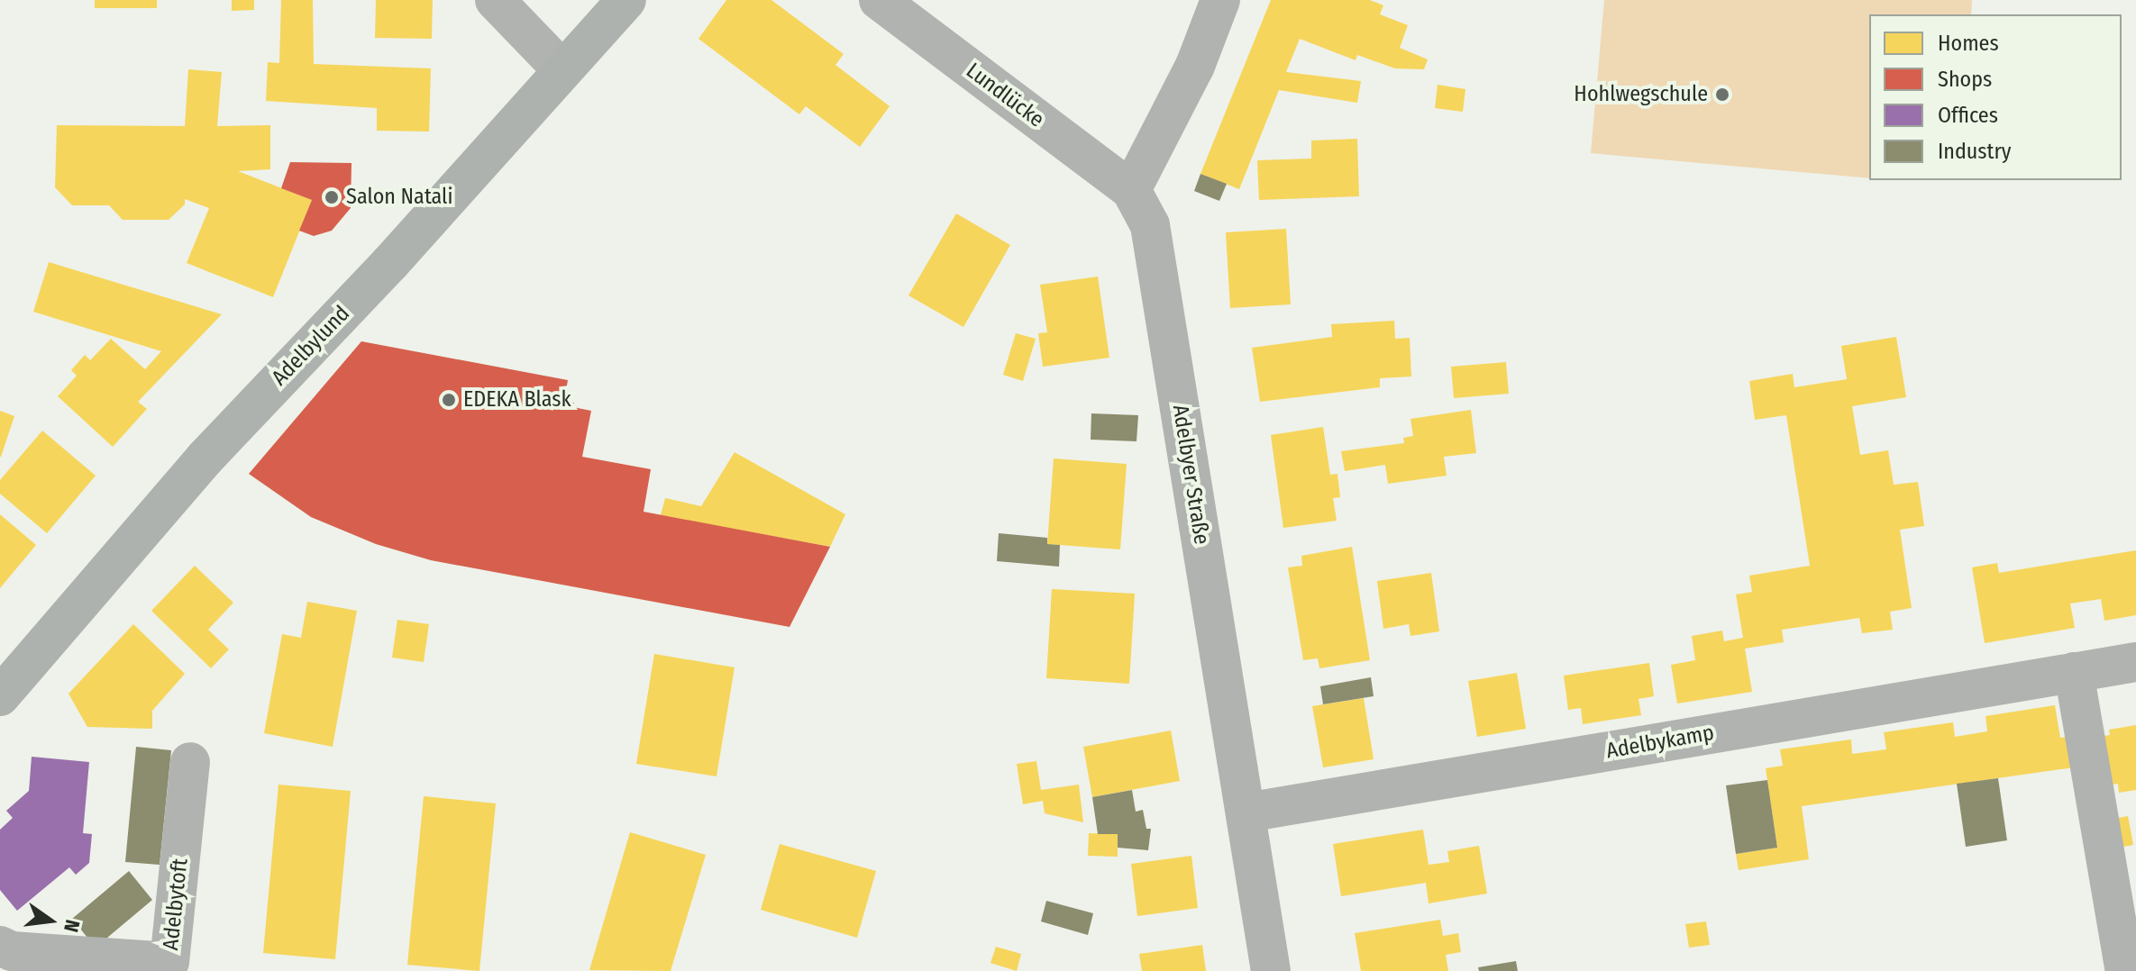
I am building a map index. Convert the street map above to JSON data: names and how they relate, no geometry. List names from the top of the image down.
{
  "streets": {
    "street": [
      "Lundlücke",
      "Adelbylund",
      "Adelbyer Straße",
      "Adelbykamp",
      "Adelbytoft"
    ]
  },
  "crossings": [
    ["Lundlücke", "Adelbyer Straße"],
    ["Adelbyer Straße", "Adelbykamp"]
  ],
  "places": ["Hohlwegschule", "Salon Natali", "EDEKA Blask"],
  "legend": [
    "Homes",
    "Shops",
    "Offices",
    "Industry"
  ],
  "north": "right"
}
